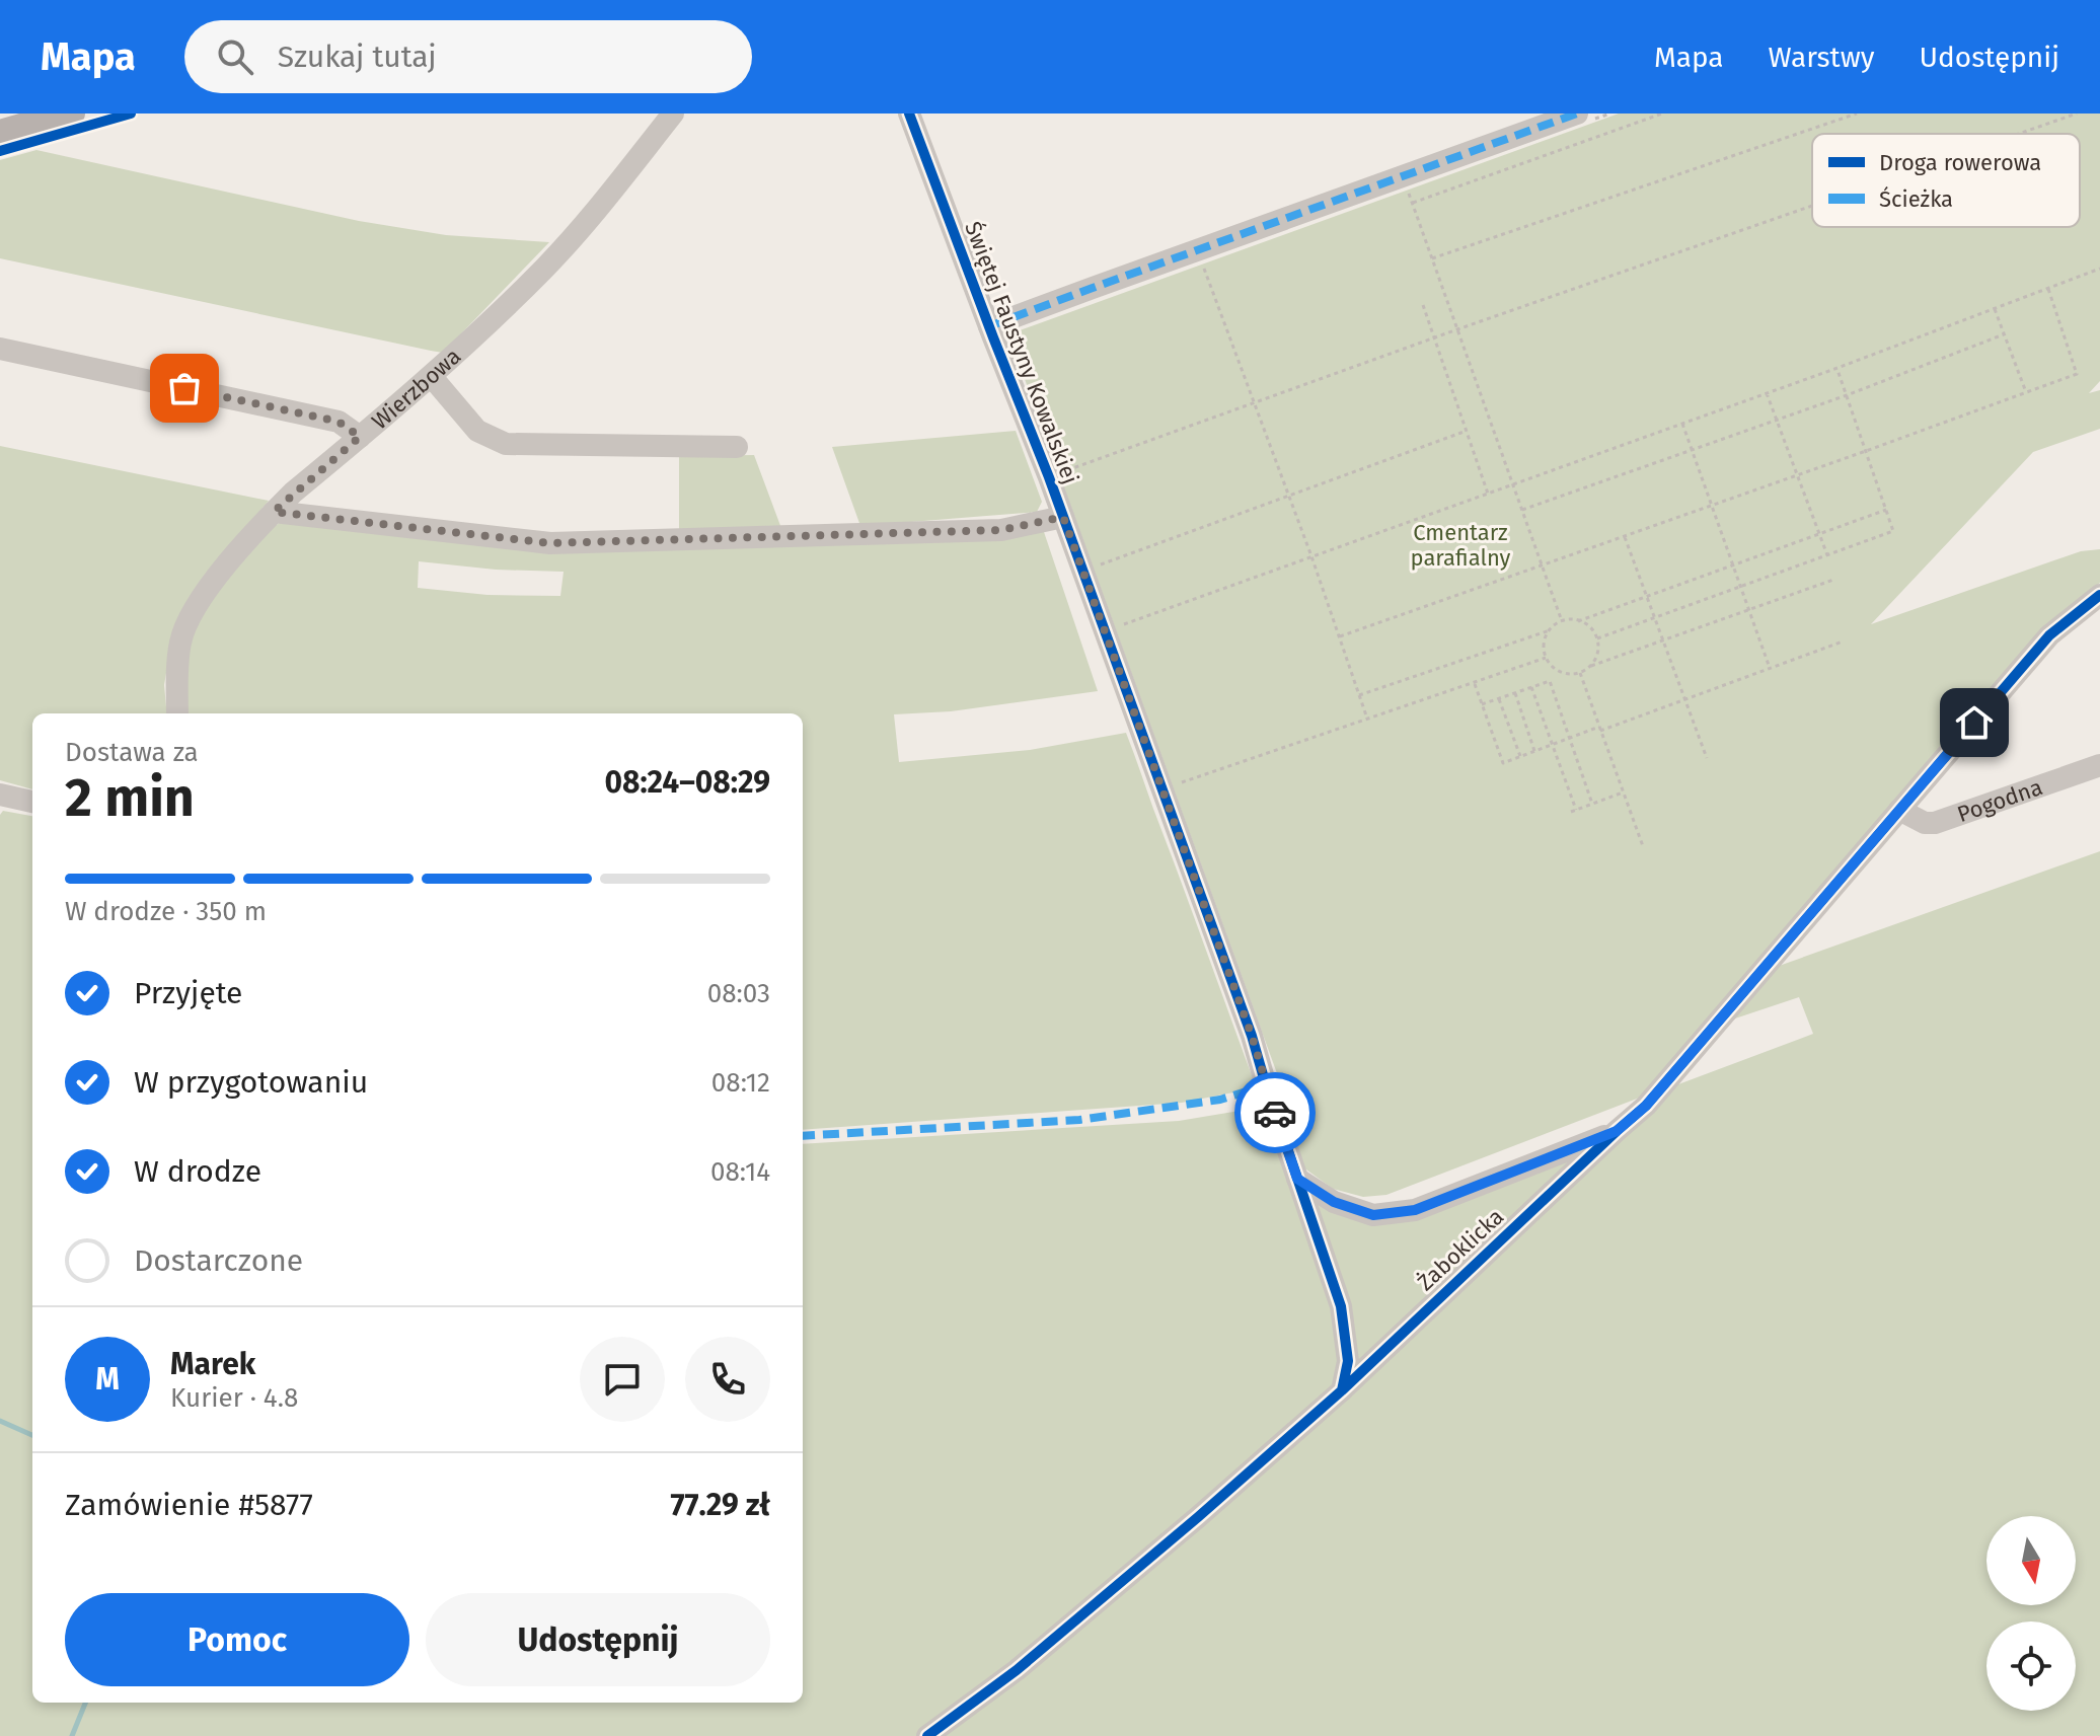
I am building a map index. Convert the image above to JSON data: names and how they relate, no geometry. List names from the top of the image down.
{
  "streets": {
    "street": [
      "Świętej Faustyny Kowalskiej",
      "Wierzbowa",
      "Pogodna",
      "Żaboklicka"
    ]
  },
  "crossings": [
    ["Świętej Faustyny Kowalskiej", "Żaboklicka"],
    ["Pogodna", "Żaboklicka"]
  ],
  "parks": ["Cmentarz parafialny"],
  "legend": ["Droga rowerowa", "Ścieżka"],
  "north": "bottom",
  "page": {
    "header": "Mapa",
    "search": "Szukaj tutaj",
    "nav": ["Mapa", "Warstwy", "Udostępnij"],
    "heading": ["2 min", "Dostawa za", "08:24–08:29"],
    "panel": [
      "Marek",
      "Kurier · 4.8",
      "Zamówienie #5877",
      "77.29 zł"
    ],
    "bar": "W drodze · 350 m",
    "list": [
      ["Przyjęte", "08:03"],
      ["W przygotowaniu", "08:12"],
      ["W drodze", "08:14"],
      "Dostarczone"
    ],
    "round": "M",
    "buttons": ["Pomoc", "Udostępnij"]
  }
}
